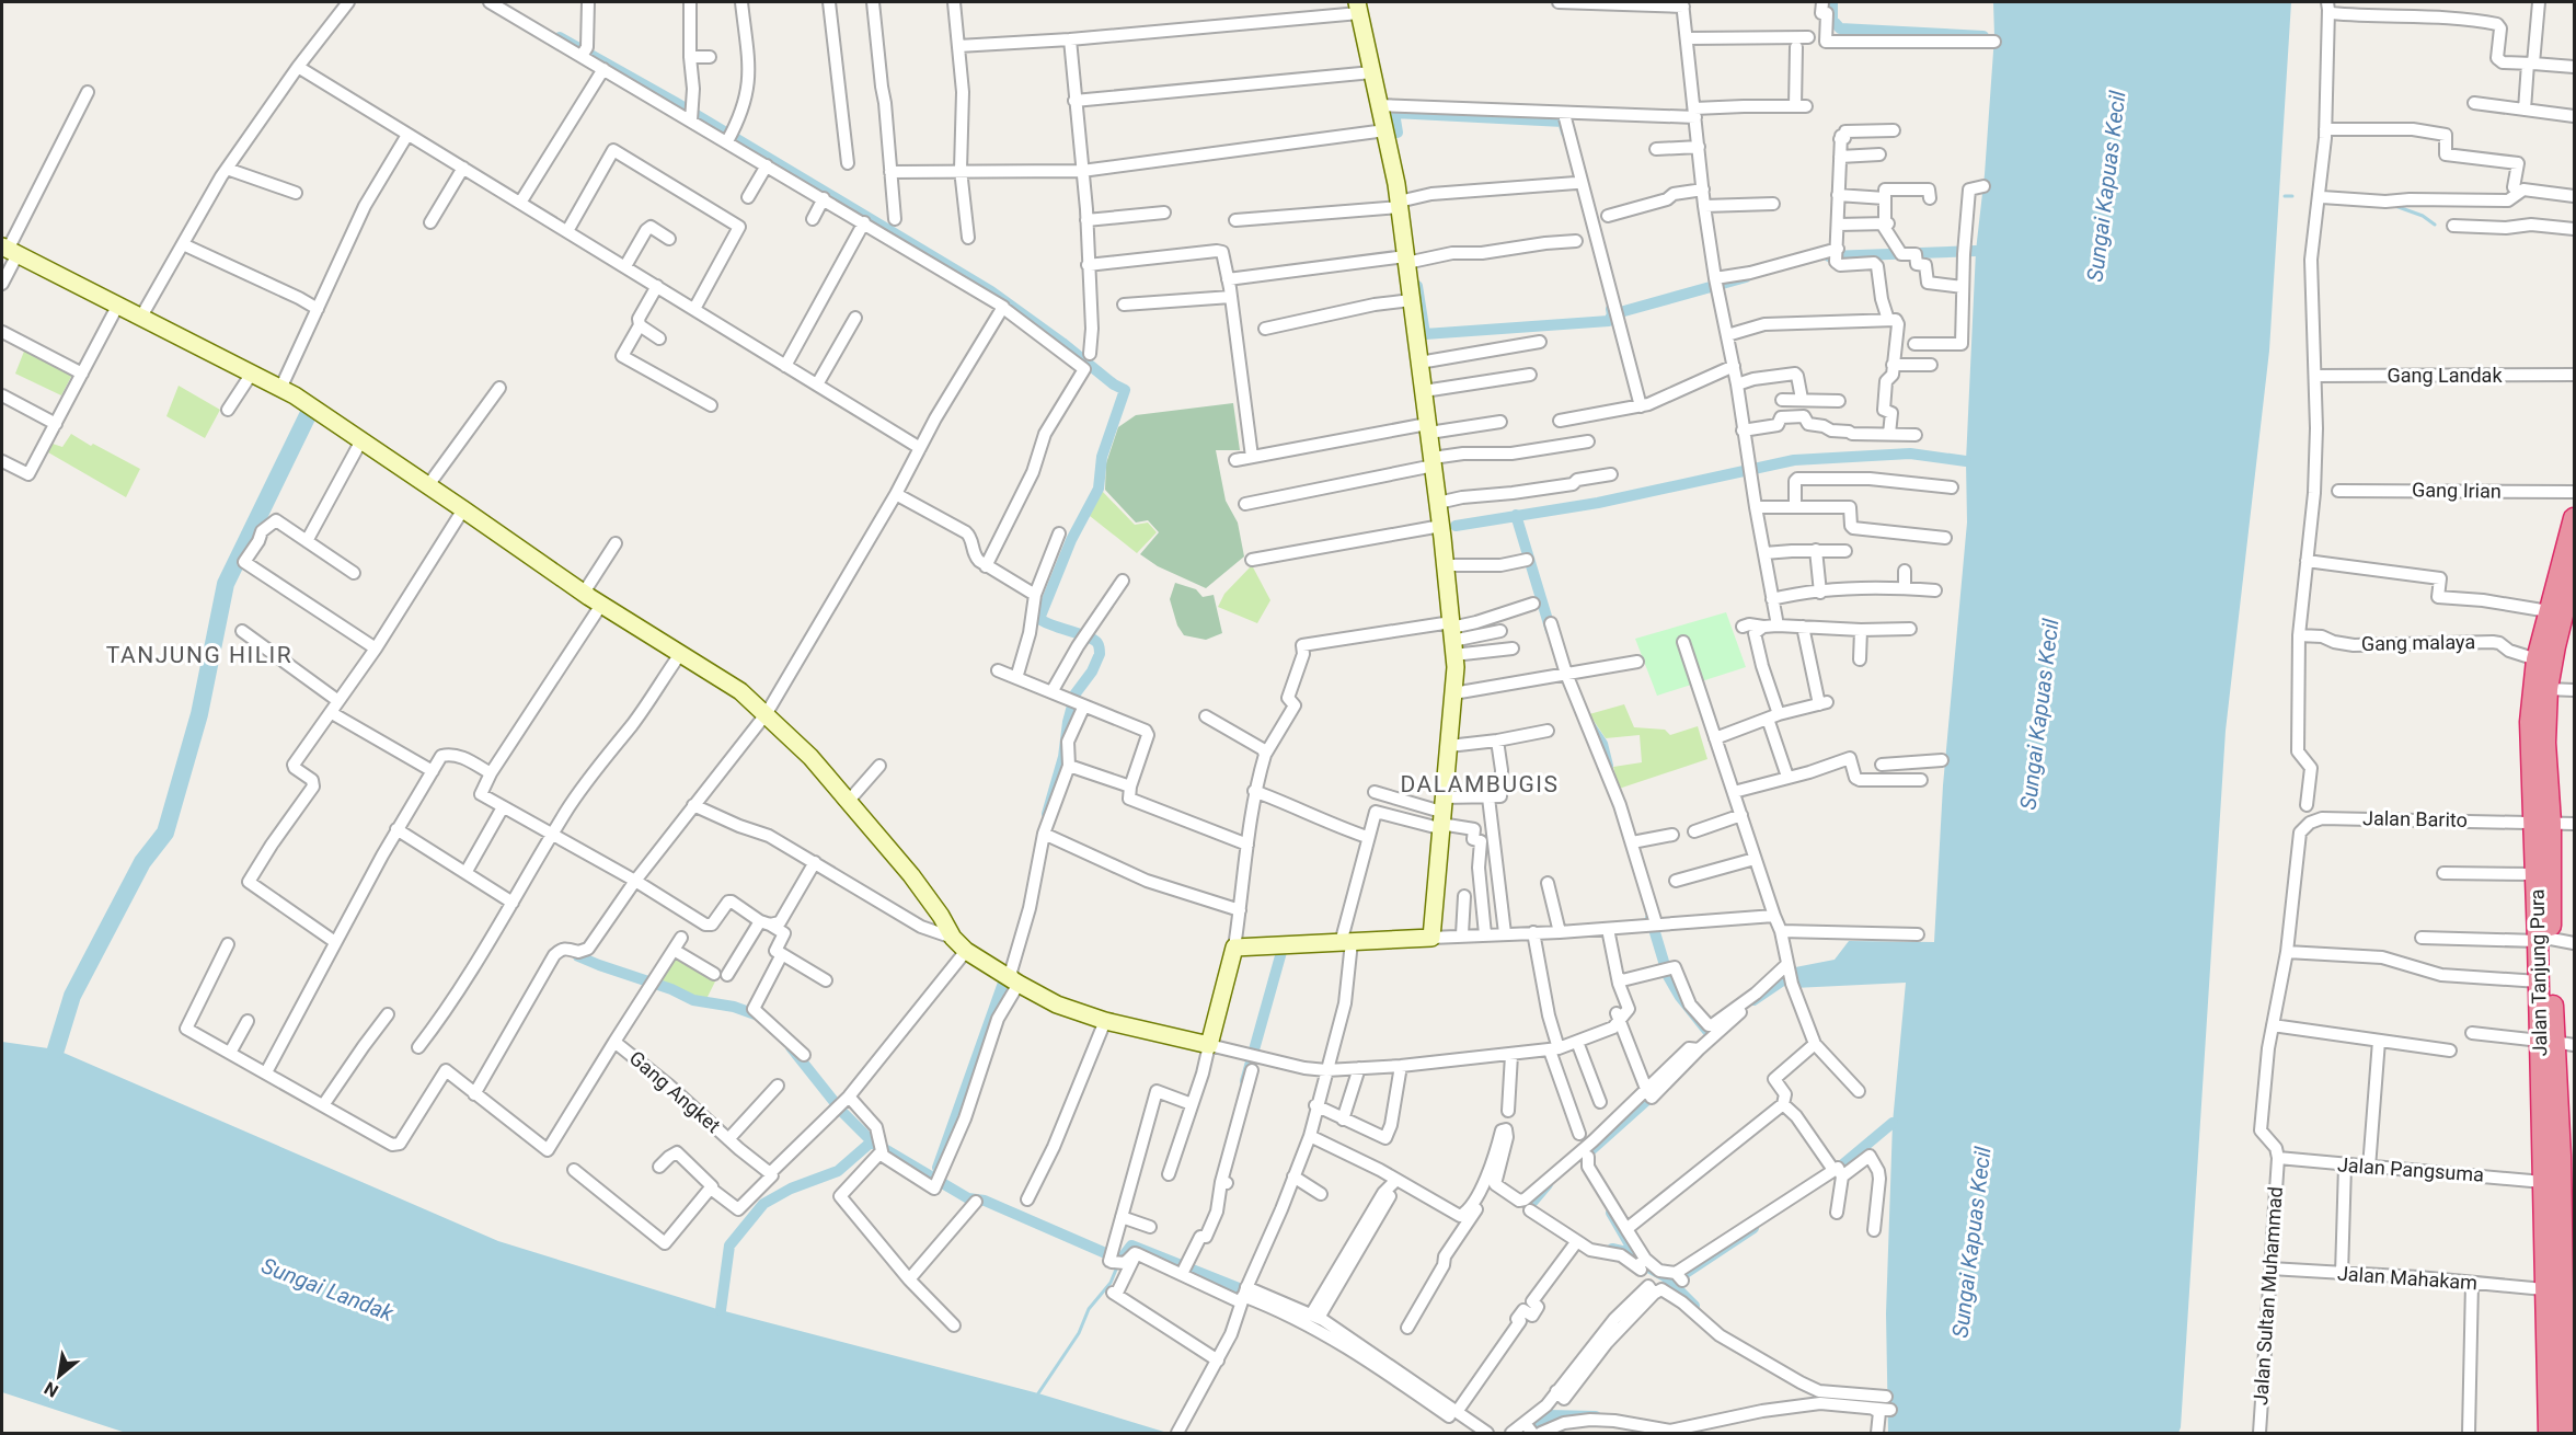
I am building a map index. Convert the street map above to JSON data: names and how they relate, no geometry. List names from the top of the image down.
{
  "streets": {
    "highway": ["Jalan Tanjung Pura"],
    "street": [
      "Gang Landak",
      "Gang Irian",
      "Gang malaya",
      "Jalan Barito",
      "Gang Angket",
      "Jalan Pangsuma",
      "Jalan Mahakam",
      "Jalan Sultan Muhammad"
    ]
  },
  "crossings": [
    ["Gang malaya", "Jalan Tanjung Pura"],
    ["Jalan Barito", "Jalan Tanjung Pura"],
    ["Jalan Tanjung Pura", "Jalan Pangsuma"],
    ["Jalan Tanjung Pura", "Jalan Mahakam"],
    ["Jalan Pangsuma", "Jalan Sultan Muhammad"],
    ["Jalan Mahakam", "Jalan Sultan Muhammad"]
  ],
  "districts": ["TANJUNG HILIR", "DALAMBUGIS"],
  "water": ["Sungai Kapuas Kecil", "Sungai Landak"],
  "north": "bottom left"
}
